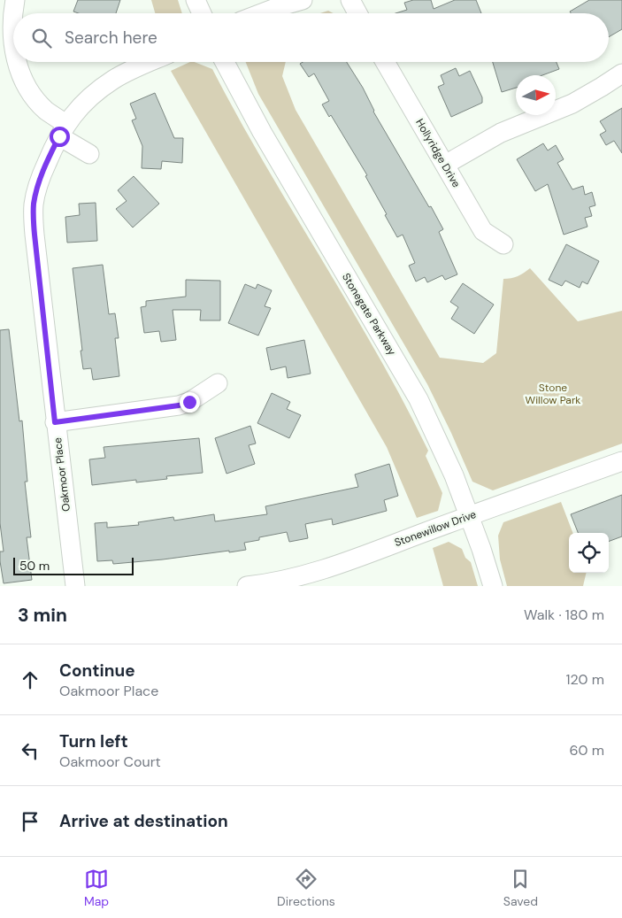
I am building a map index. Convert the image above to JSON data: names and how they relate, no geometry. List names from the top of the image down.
{
  "streets": {
    "street": [
      "Hollyridge Drive",
      "Stonegate Parkway",
      "Oakmoor Place",
      "Stonewillow Drive"
    ]
  },
  "crossings": [
    ["Stonegate Parkway", "Stonewillow Drive"]
  ],
  "parks": ["Stone Willow Park"],
  "scale_bar": "50 m",
  "north": "right",
  "page": {
    "search": "Search here",
    "scale": "50 m",
    "heading": ["3 min", "Walk · 180 m"],
    "list": [
      ["Continue", "Oakmoor Place", "120 m"],
      ["Turn left", "Oakmoor Court", "60 m"],
      "Arrive at destination"
    ],
    "nav": ["Map", "Directions", "Saved"]
  }
}
